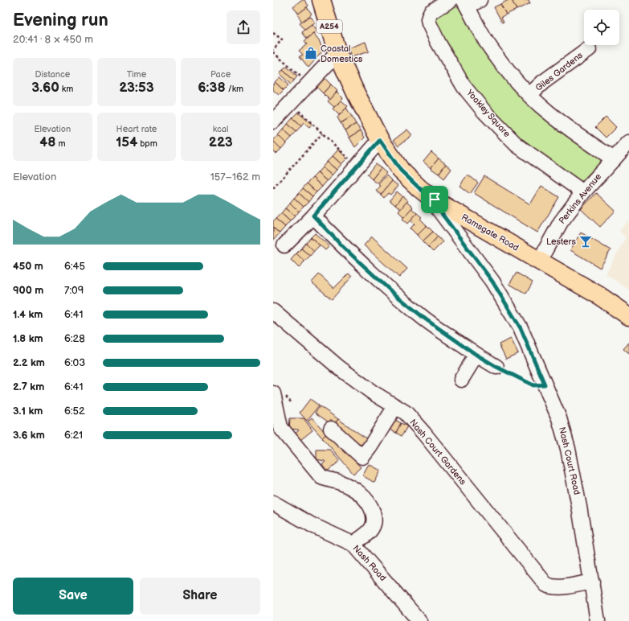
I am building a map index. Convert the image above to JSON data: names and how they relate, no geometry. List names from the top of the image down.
{
  "streets": {
    "main road": ["A254", "Ramsgate Road"],
    "street": [
      "Giles Gardens",
      "Yoakley Square",
      "Perkins Avenue",
      "Nash Court Gardens",
      "Nash Court Road",
      "Nash Road"
    ]
  },
  "crossings": [
    ["Yoakley Square", "Perkins Avenue"],
    ["Perkins Avenue", "Ramsgate Road"],
    ["Ramsgate Road", "Nash Court Road"],
    ["Nash Court Gardens", "Nash Court Road"]
  ],
  "places": {
    "shop": ["Coastal Domestics"],
    "bar": ["Lesters"]
  },
  "page": {
    "heading": ["Evening run", "20:41 · 8 × 450 m"],
    "stats": [
      ["Distance", "3.60 km"],
      ["Time", "23:53"],
      ["Pace", "6:38 /km"],
      ["Elevation", "48 m"],
      ["Heart rate", "154 bpm"],
      ["kcal", "223"]
    ],
    "chart": ["Elevation", "157–162 m"],
    "list": [
      {
        "name": "450 m",
        "note": "6:45"
      },
      {
        "name": "900 m",
        "note": "7:09"
      },
      {
        "name": "1.4 km",
        "note": "6:41"
      },
      {
        "name": "1.8 km",
        "note": "6:28"
      },
      {
        "name": "2.2 km",
        "note": "6:03"
      },
      {
        "name": "2.7 km",
        "note": "6:41"
      },
      {
        "name": "3.1 km",
        "note": "6:52"
      },
      {
        "name": "3.6 km",
        "note": "6:21"
      }
    ],
    "buttons": ["Save", "Share"]
  }
}
